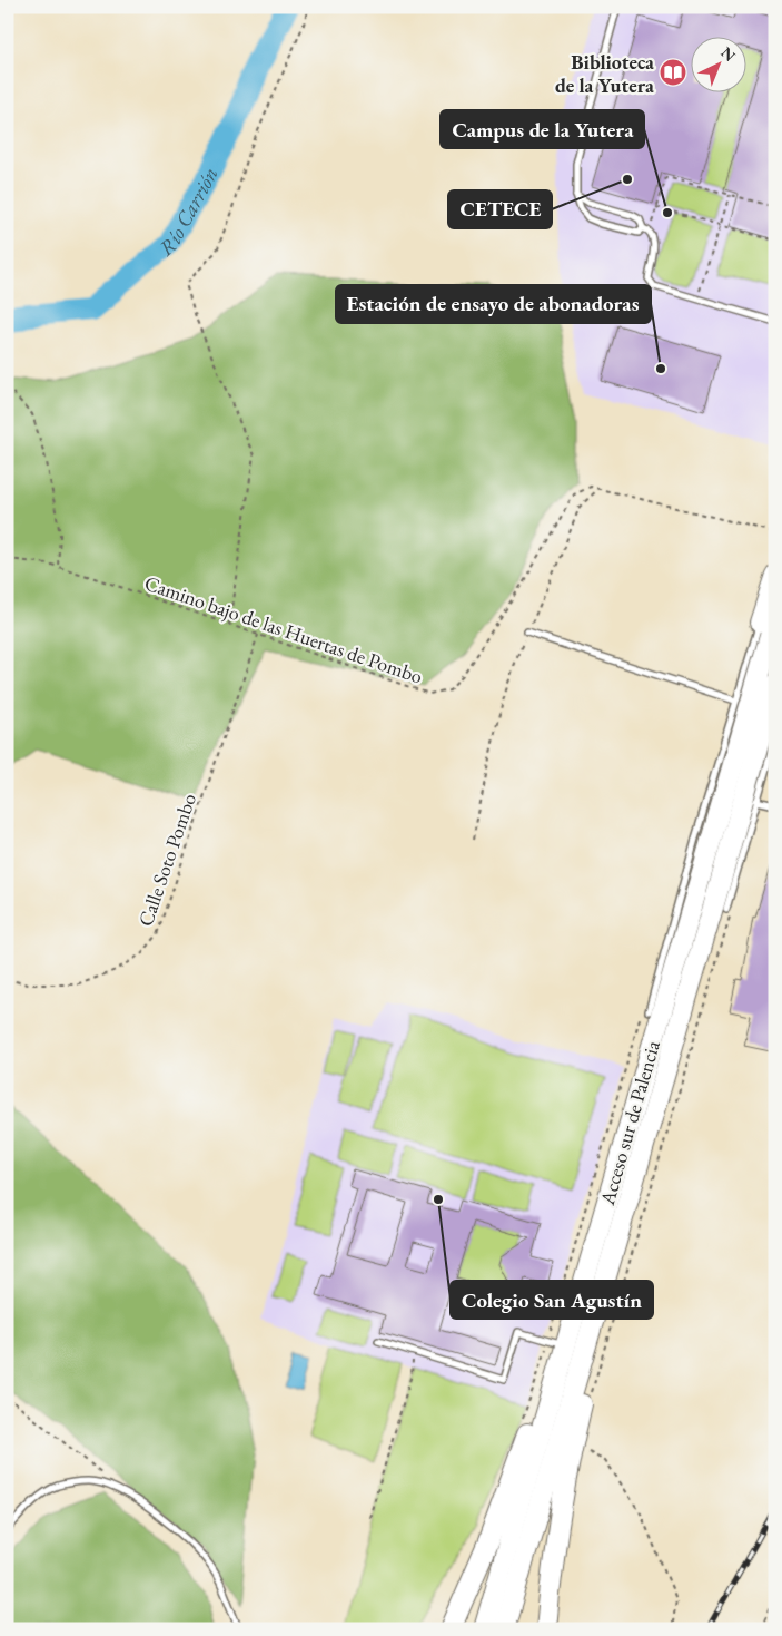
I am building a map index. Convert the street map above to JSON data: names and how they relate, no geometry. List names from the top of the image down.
{
  "streets": {
    "highway": ["Acceso sur de Palencia"],
    "path": ["Camino bajo de las Huertas de Pombo", "Calle Soto Pombo"]
  },
  "crossings": [
    ["Camino bajo de las Huertas de Pombo", "Calle Soto Pombo"]
  ],
  "water": ["Río Carrión"],
  "places": {
    "library": ["Biblioteca de la Yutera"],
    "other": [
      "CETECE",
      "Campus de la Yutera",
      "Estación de ensayo de abonadoras",
      "Colegio San Agustín"
    ]
  },
  "north": "top right"
}
